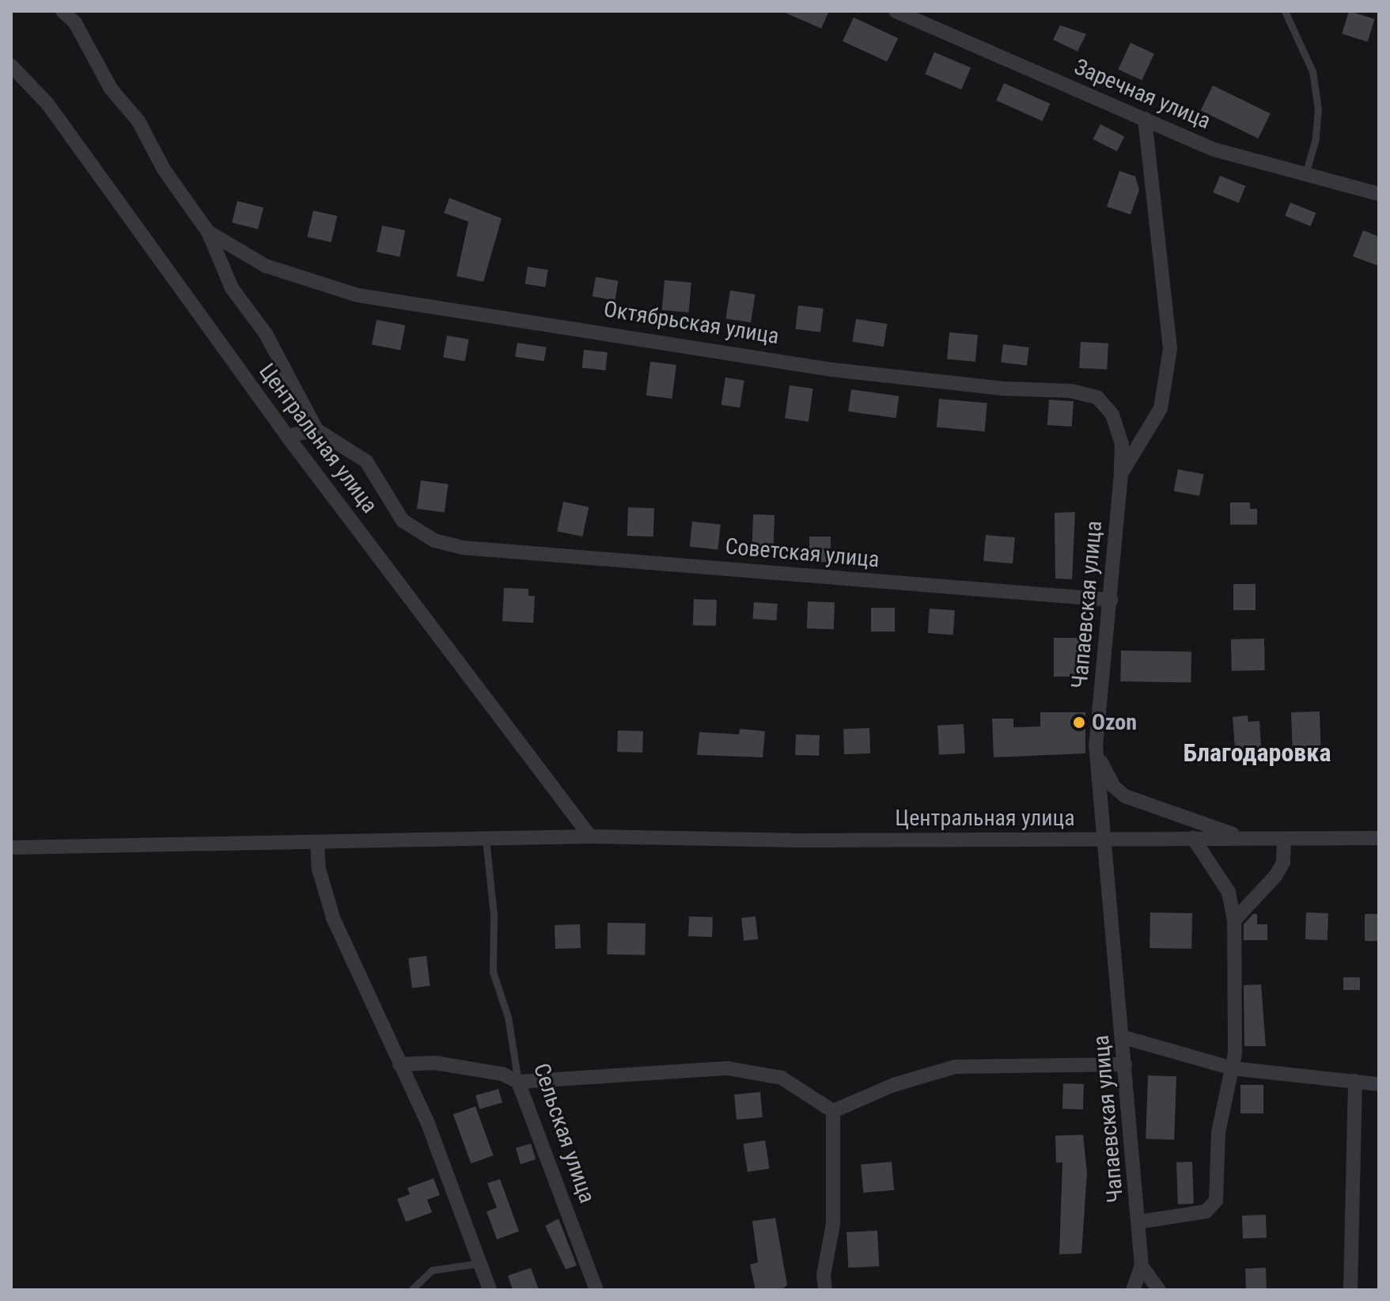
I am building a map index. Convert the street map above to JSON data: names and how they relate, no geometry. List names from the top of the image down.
{
  "streets": {
    "street": [
      "Заречная улица",
      "Октябрьская улица",
      "Центральная улица",
      "Советская улица",
      "Чапаевская улица",
      "Сельская улица"
    ]
  },
  "crossings": [
    ["Заречная улица", "Чапаевская улица"],
    ["Октябрьская улица", "Чапаевская улица"],
    ["Центральная улица", "Чапаевская улица"],
    ["Центральная улица", "Сельская улица"],
    ["Советская улица", "Чапаевская улица"]
  ],
  "districts": ["Благодаровка"],
  "places": ["Ozon"]
}
